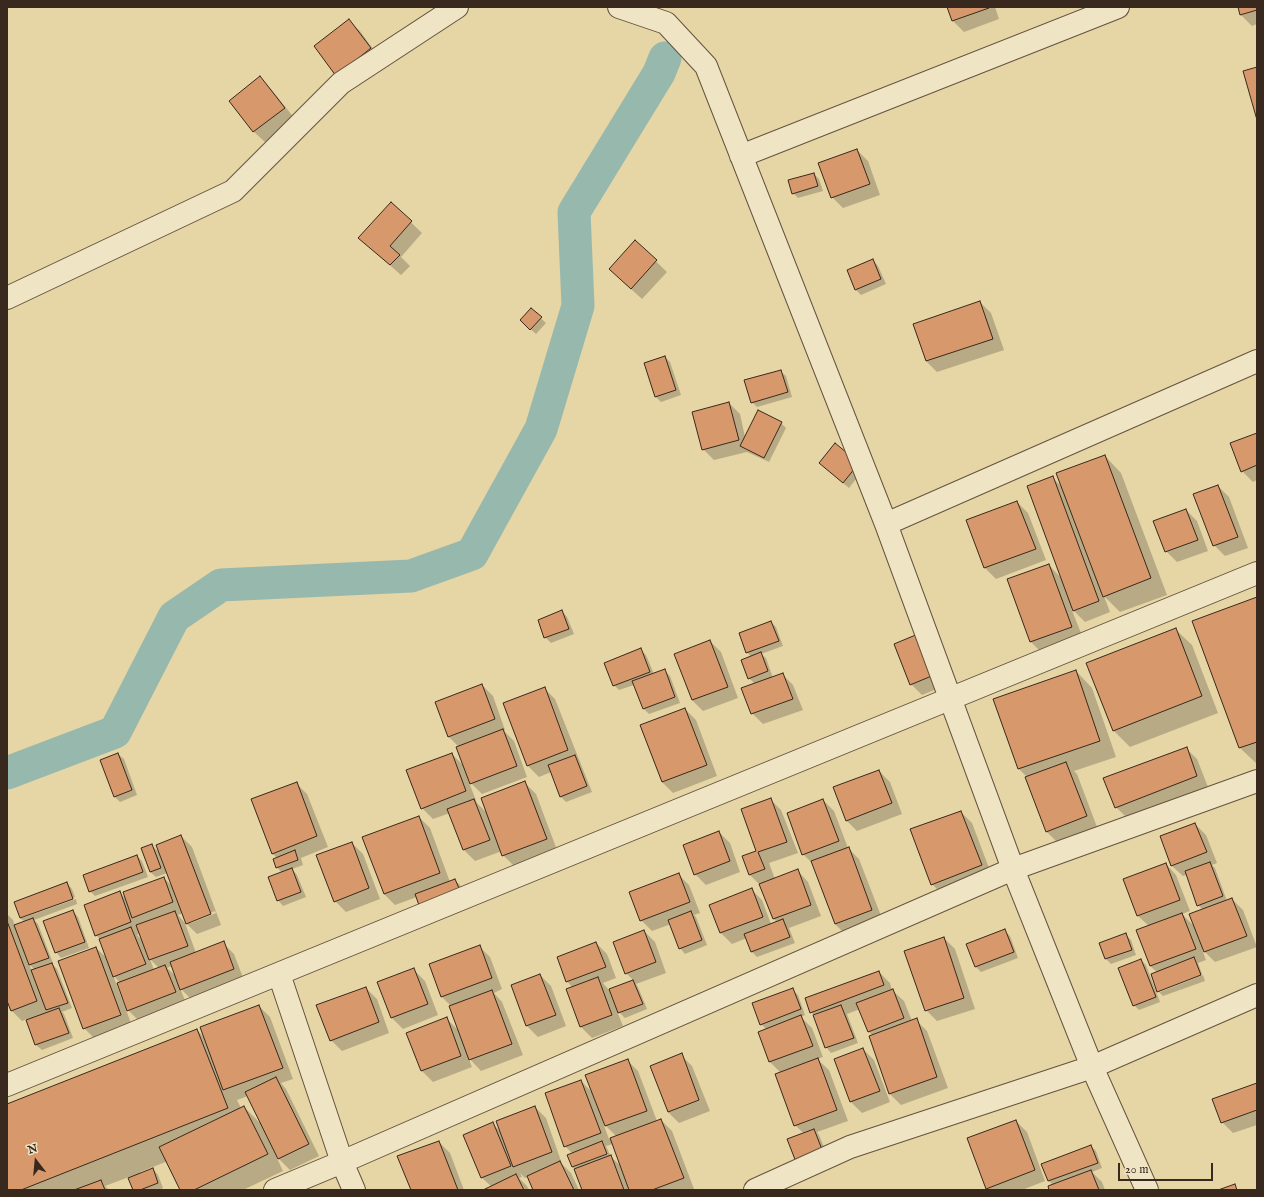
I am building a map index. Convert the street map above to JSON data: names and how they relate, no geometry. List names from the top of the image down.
{
  "scale_bar": "20 m",
  "north": "top"
}
